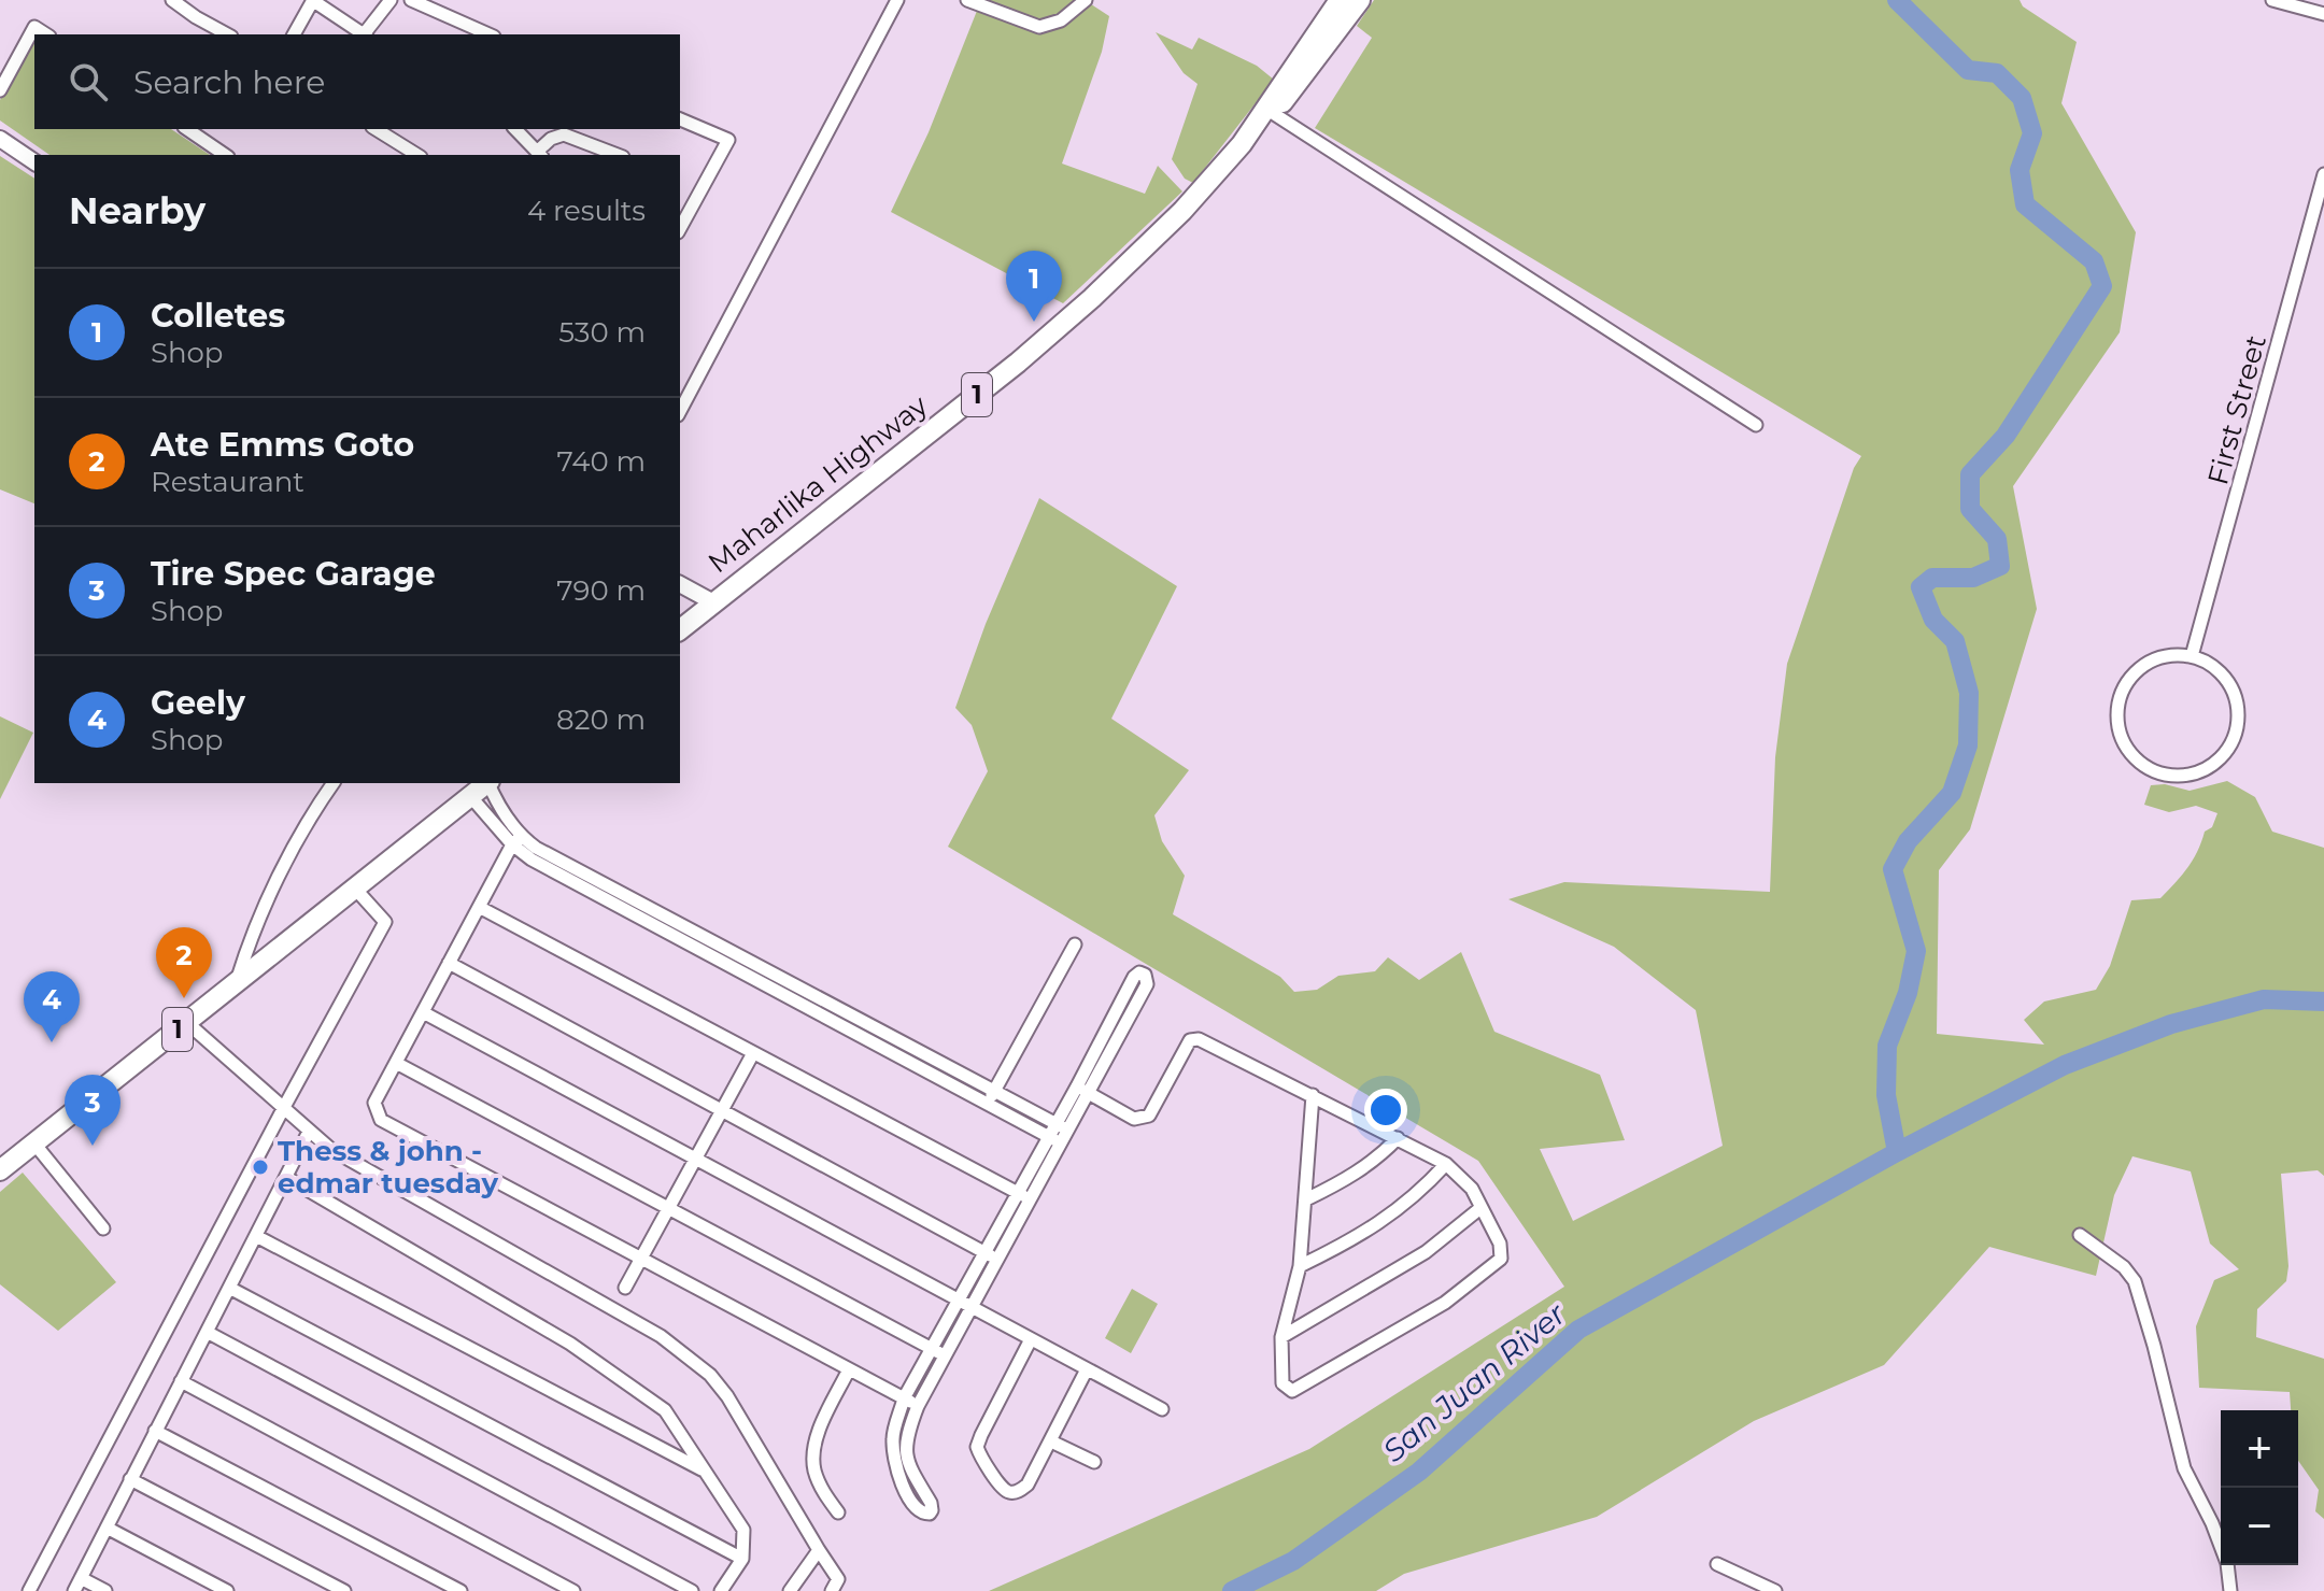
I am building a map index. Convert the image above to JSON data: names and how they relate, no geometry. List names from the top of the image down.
{
  "streets": {
    "highway": ["1", "Maharlika Highway"],
    "street": ["First Street"]
  },
  "water": ["San Juan River"],
  "places": ["Thess & john - edmar tuesday"],
  "page": {
    "search": "Search here",
    "heading": ["Nearby", "4 results"],
    "pins": [
      "1",
      "2",
      "4",
      "3"
    ],
    "list": [
      {
        "mark": "1",
        "name": "Colletes",
        "note": "Shop",
        "value": "530 m"
      },
      {
        "mark": "2",
        "name": "Ate Emms Goto",
        "note": "Restaurant",
        "value": "740 m"
      },
      {
        "mark": "3",
        "name": "Tire Spec Garage",
        "note": "Shop",
        "value": "790 m"
      },
      {
        "mark": "4",
        "name": "Geely",
        "note": "Shop",
        "value": "820 m"
      }
    ],
    "map_buttons": ["+", "−"]
  }
}
